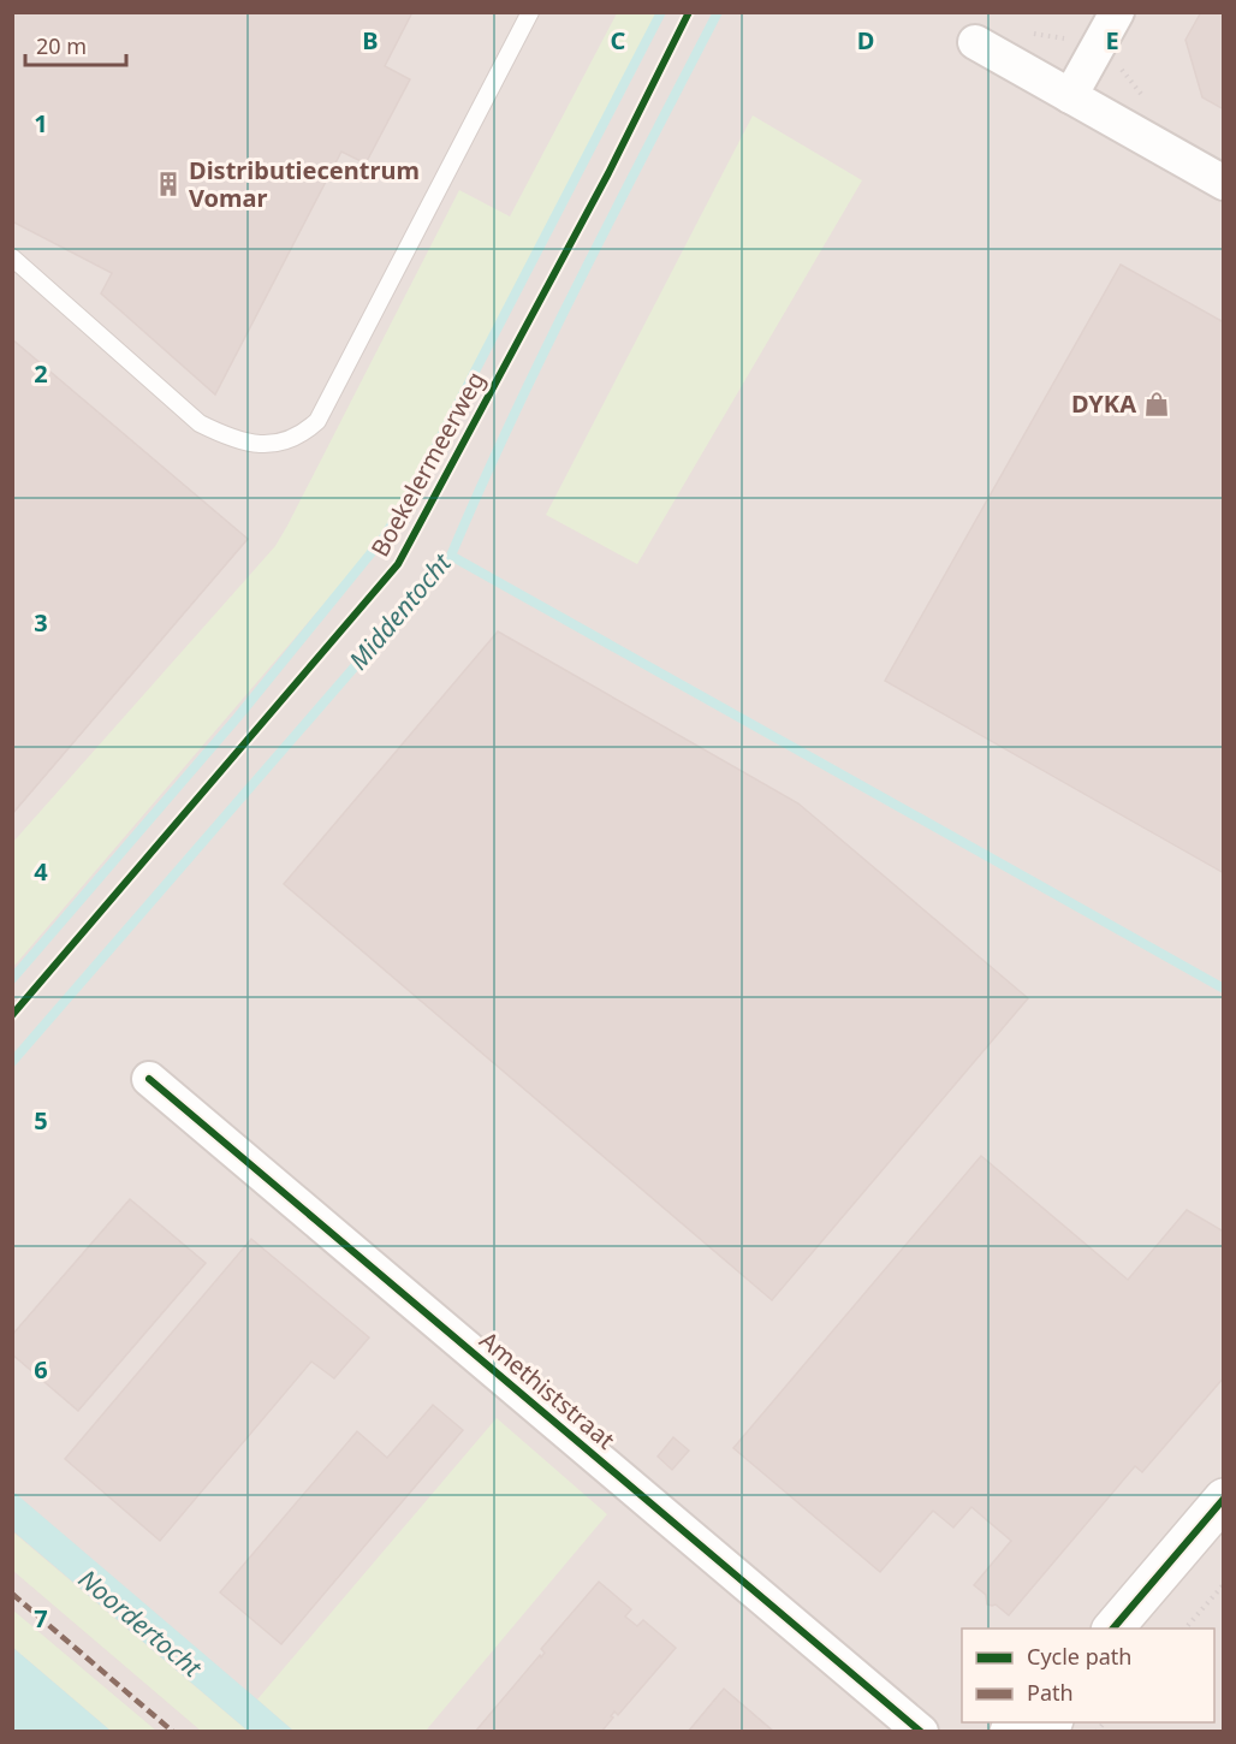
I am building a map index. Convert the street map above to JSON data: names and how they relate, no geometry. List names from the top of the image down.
{
  "streets": {
    "street": ["Amethiststraat"],
    "cycle path": ["Boekelermeerweg"]
  },
  "water": ["Middentocht", "Noordertocht"],
  "places": {
    "building": ["Distributiecentrum Vomar"],
    "shop": ["DYKA"]
  },
  "legend": ["Cycle path", "Path"],
  "scale_bar": "20 m",
  "grid": {
    "columns": [
      "B",
      "C",
      "D",
      "E"
    ],
    "rows": [
      "1",
      "2",
      "3",
      "4",
      "5",
      "6",
      "7"
    ]
  }
}
